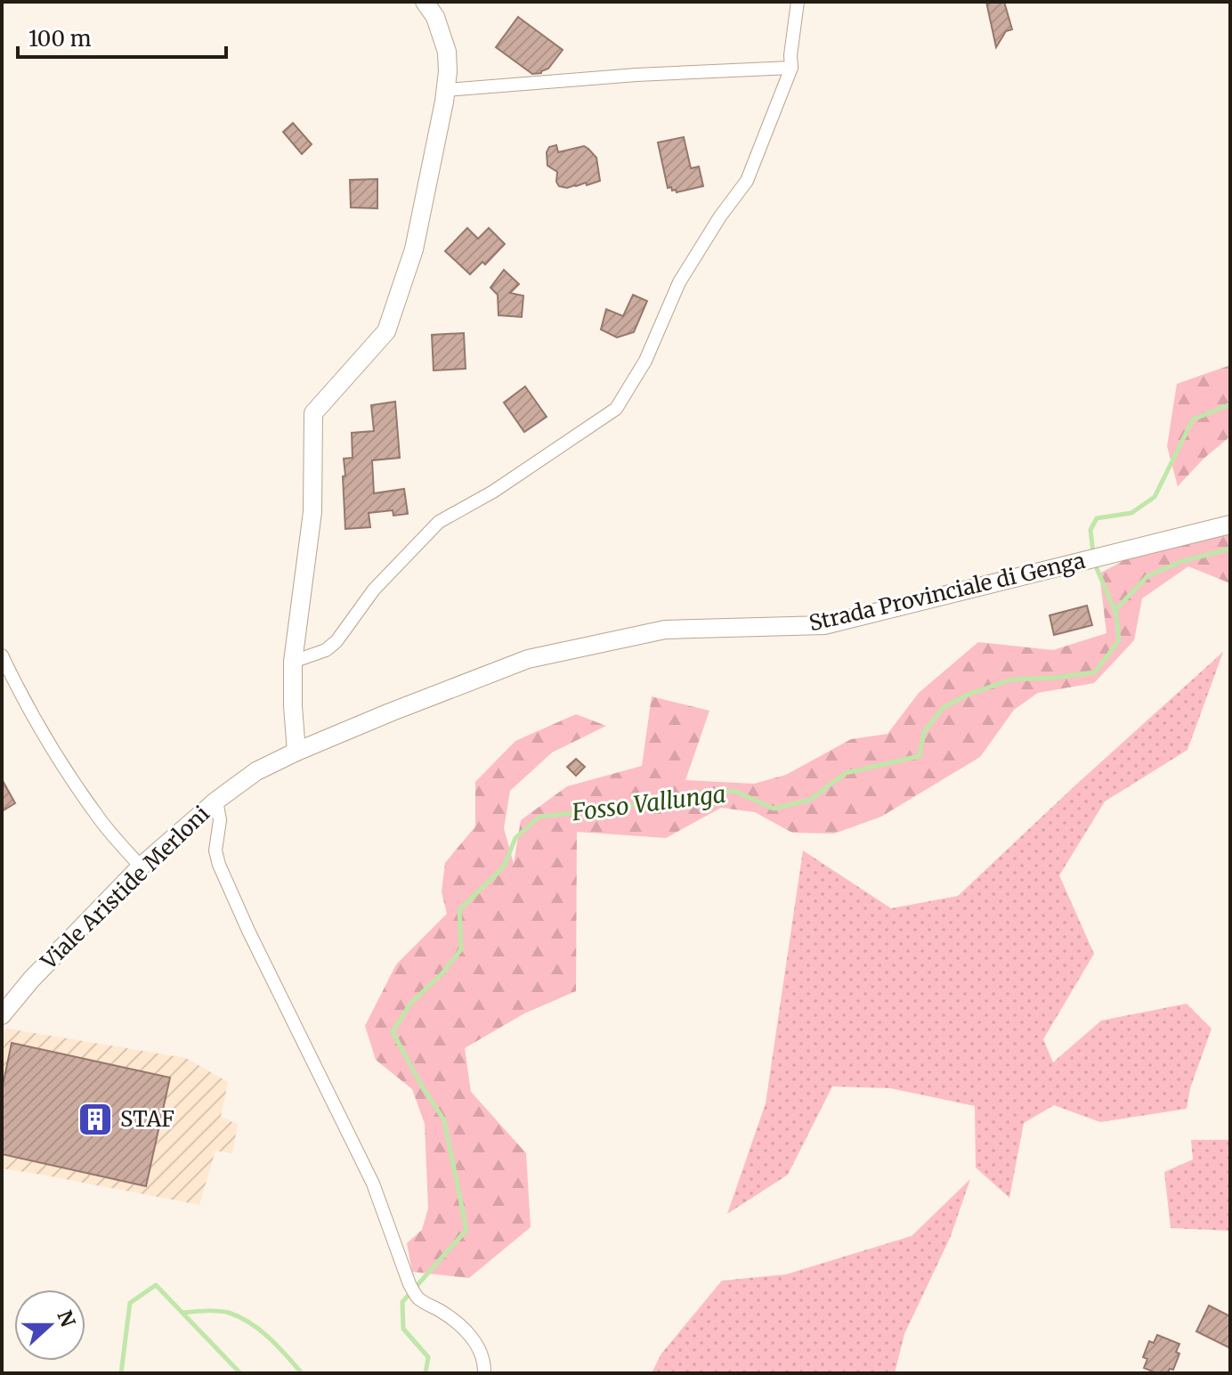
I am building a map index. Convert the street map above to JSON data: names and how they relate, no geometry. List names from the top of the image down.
{
  "streets": {
    "main road": ["Strada Provinciale di Genga", "Viale Aristide Merloni"]
  },
  "crossings": [
    ["Strada Provinciale di Genga", "Viale Aristide Merloni"]
  ],
  "water": ["Fosso Vallunga"],
  "places": {
    "building": ["STAF"]
  },
  "scale_bar": "100 m",
  "north": "right"
}
